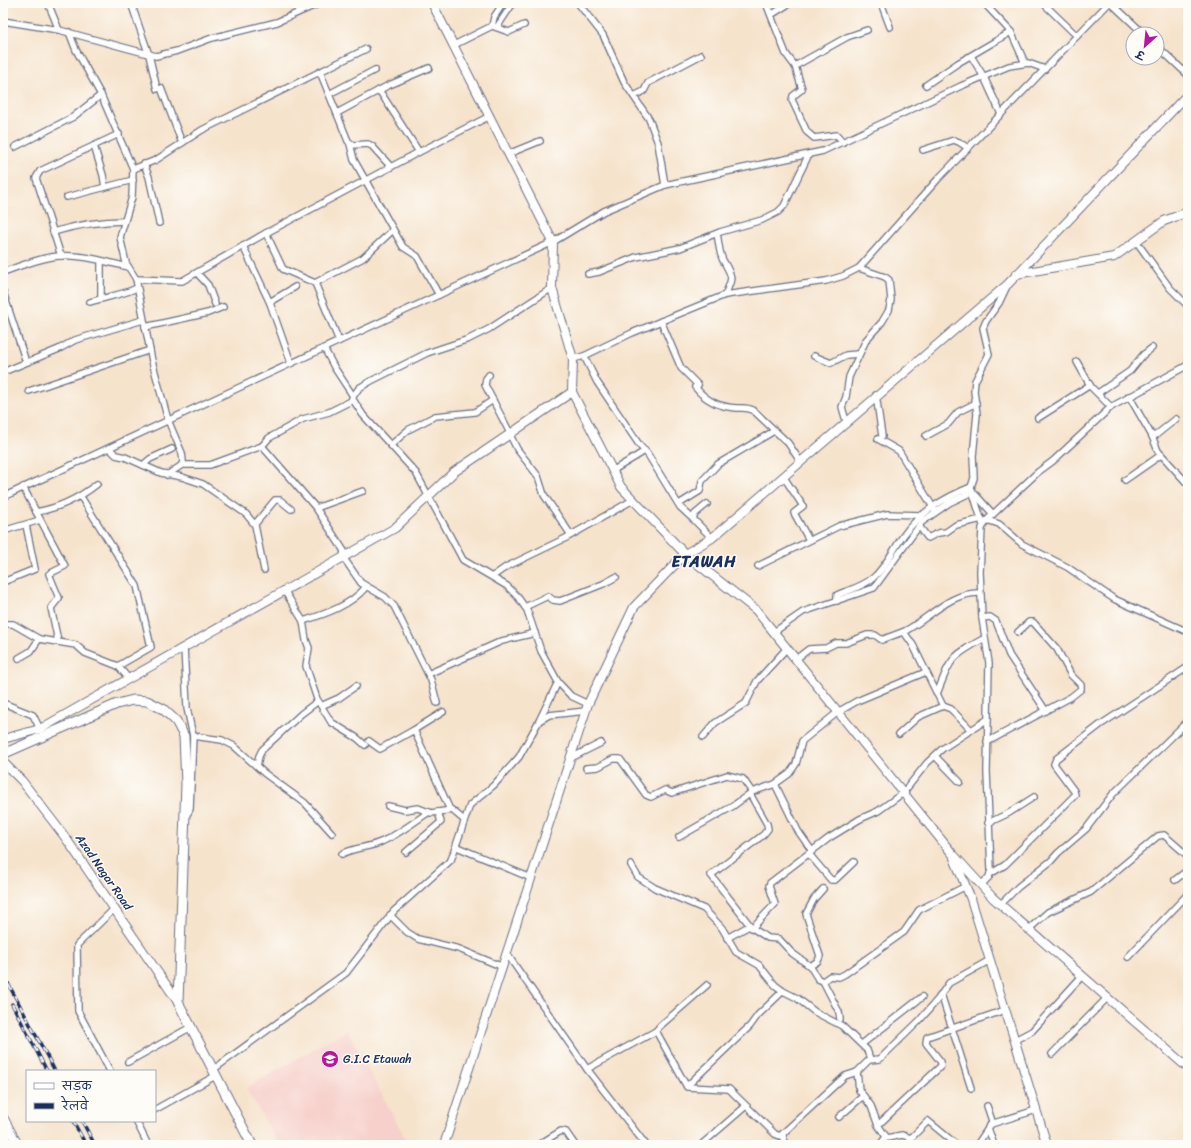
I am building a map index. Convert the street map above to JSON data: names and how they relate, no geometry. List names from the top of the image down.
{
  "streets": {
    "street": ["Azad Nagar Road"]
  },
  "districts": ["ETAWAH"],
  "places": {
    "school or university": ["G.I.C Etawah"]
  },
  "legend": ["सड़क", "रेलवे"],
  "north": "bottom left"
}
